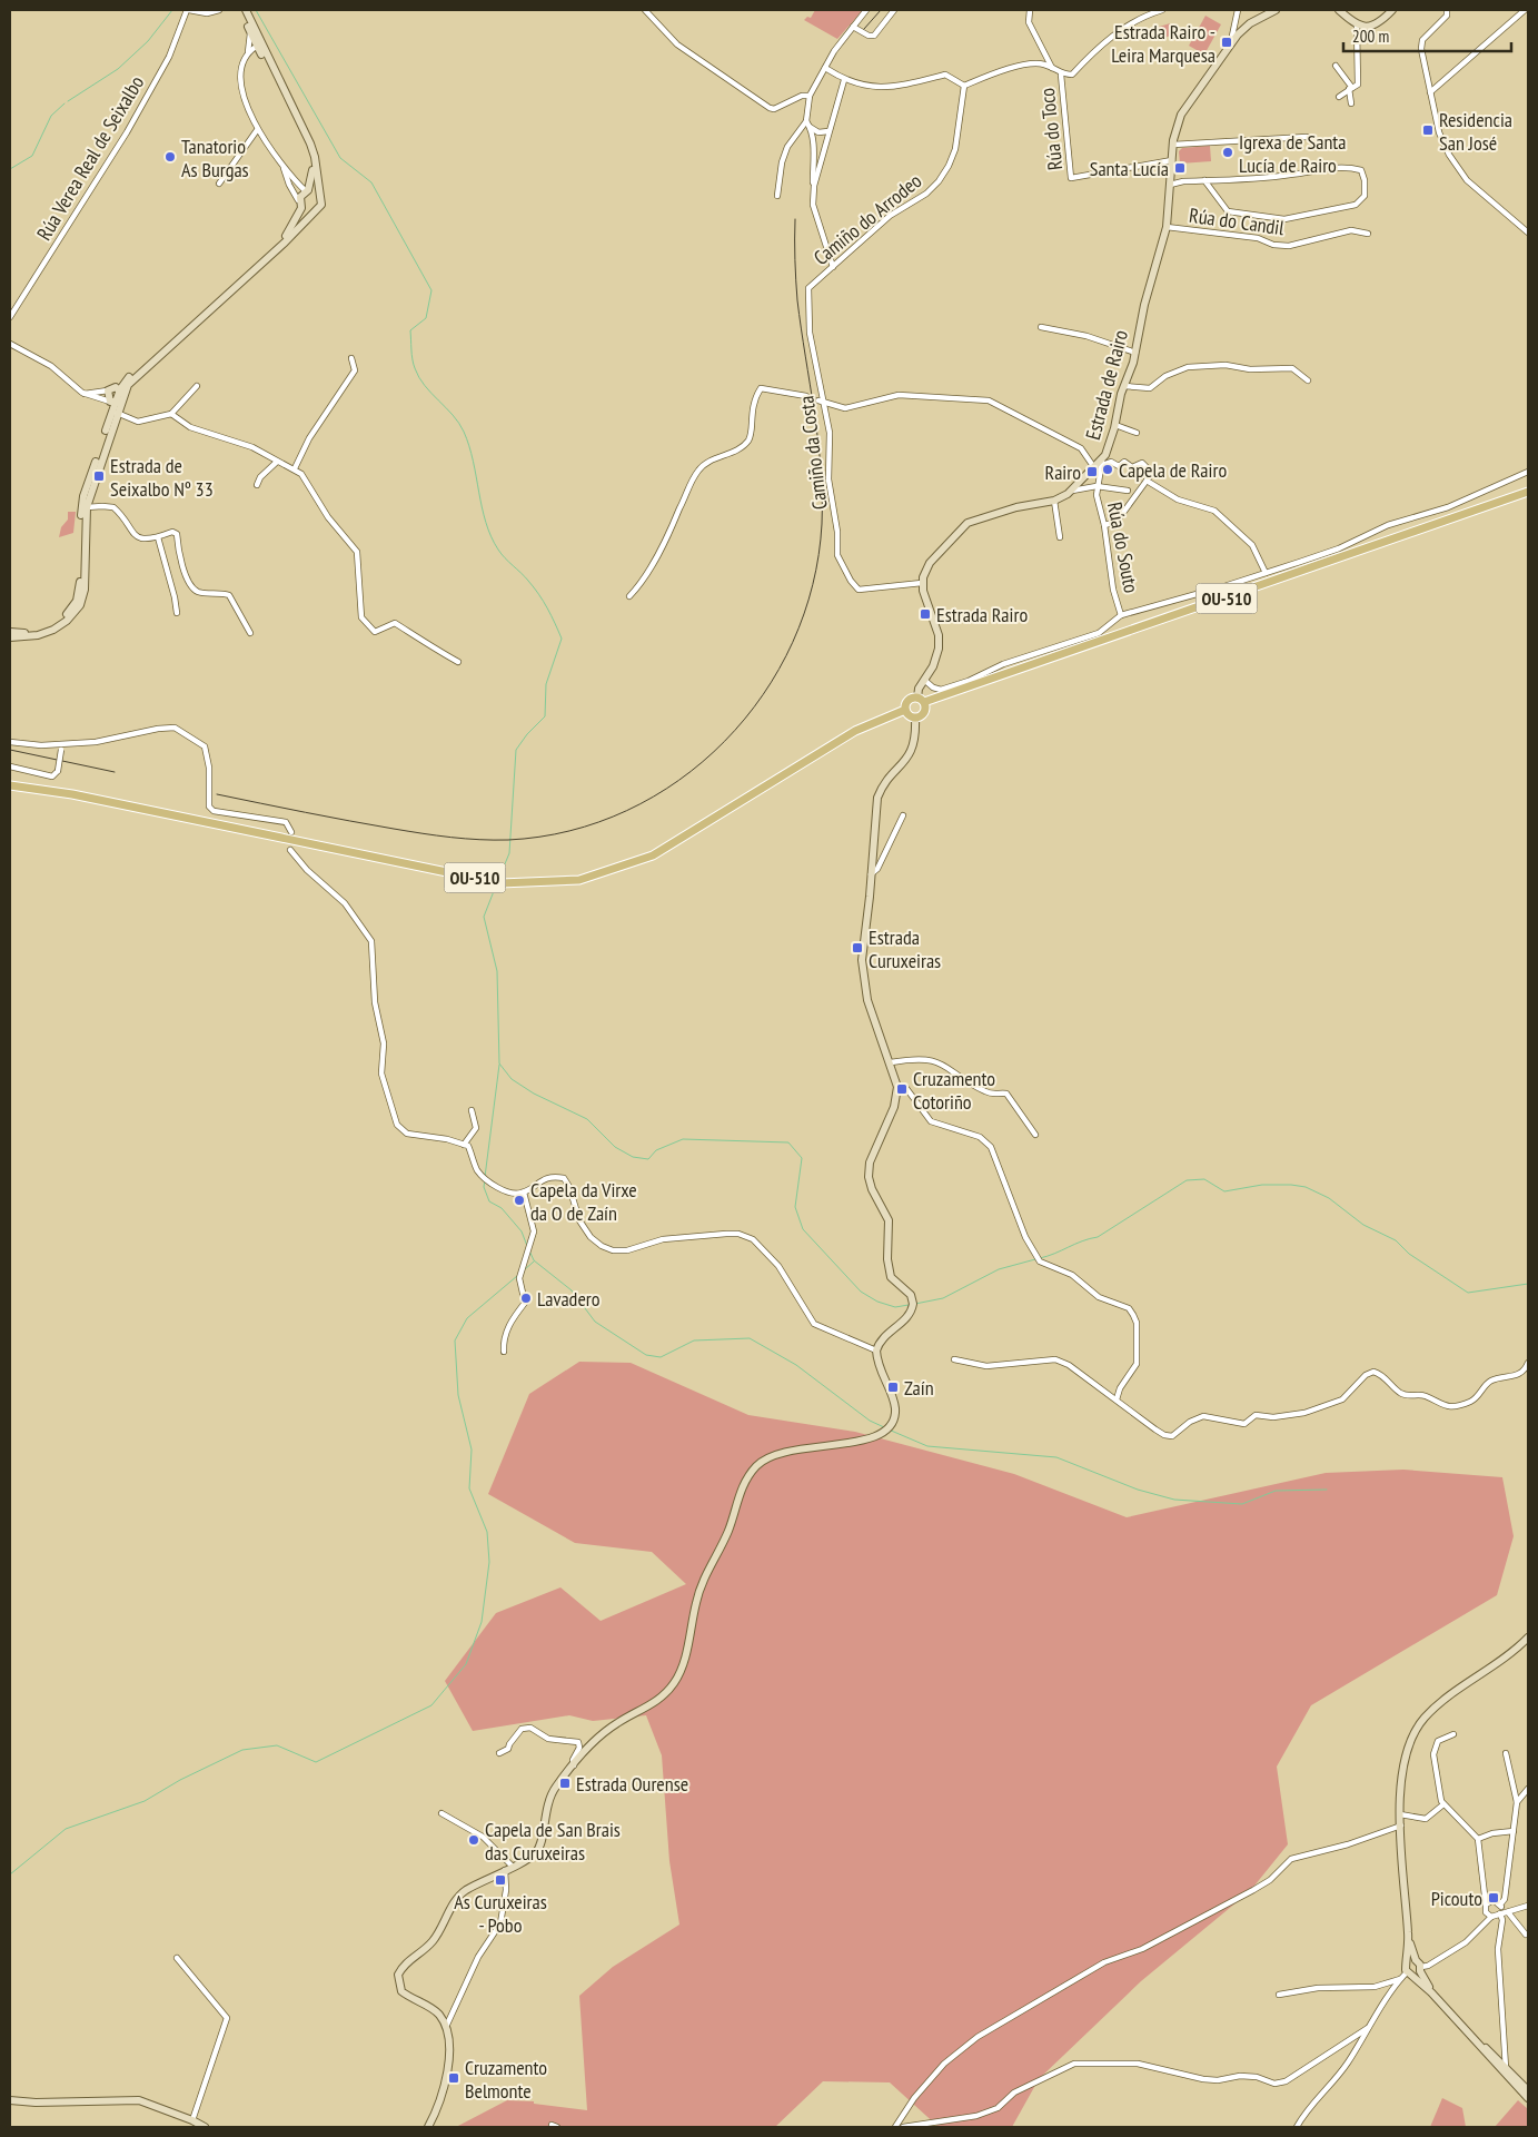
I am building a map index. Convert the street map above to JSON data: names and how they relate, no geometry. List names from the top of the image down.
{
  "streets": {
    "main road": ["OU-510"],
    "street": [
      "Rúa do Toco",
      "Rúa Verea Real de Seixalbo",
      "Camiño do Arrodeo",
      "Rúa do Candil",
      "Estrada de Rairo",
      "Camiño da Costa",
      "Rúa do Souto"
    ]
  },
  "crossings": [
    ["Rúa do Toco", "Estrada de Rairo"],
    ["Camiño do Arrodeo", "Camiño da Costa"],
    ["Rúa do Candil", "Estrada de Rairo"],
    ["Estrada de Rairo", "Camiño da Costa"]
  ],
  "places": {
    "transit": [
      "Estrada Rairo - Leira Marquesa",
      "Residencia San José",
      "Santa Lucía",
      "Rairo",
      "Estrada de Seixalbo Nº 33",
      "Estrada Rairo",
      "Estrada Curuxeiras",
      "Cruzamento Cotoriño",
      "Zaín",
      "Estrada Ourense",
      "As Curuxeiras - Pobo",
      "Picouto",
      "Cruzamento Belmonte"
    ],
    "other": [
      "Igrexa de Santa Lucía de Rairo",
      "Tanatorio As Burgas",
      "Capela de Rairo",
      "Capela da Virxe da O de Zaín",
      "Lavadero",
      "Capela de San Brais das Curuxeiras"
    ]
  },
  "scale_bar": "200 m"
}
